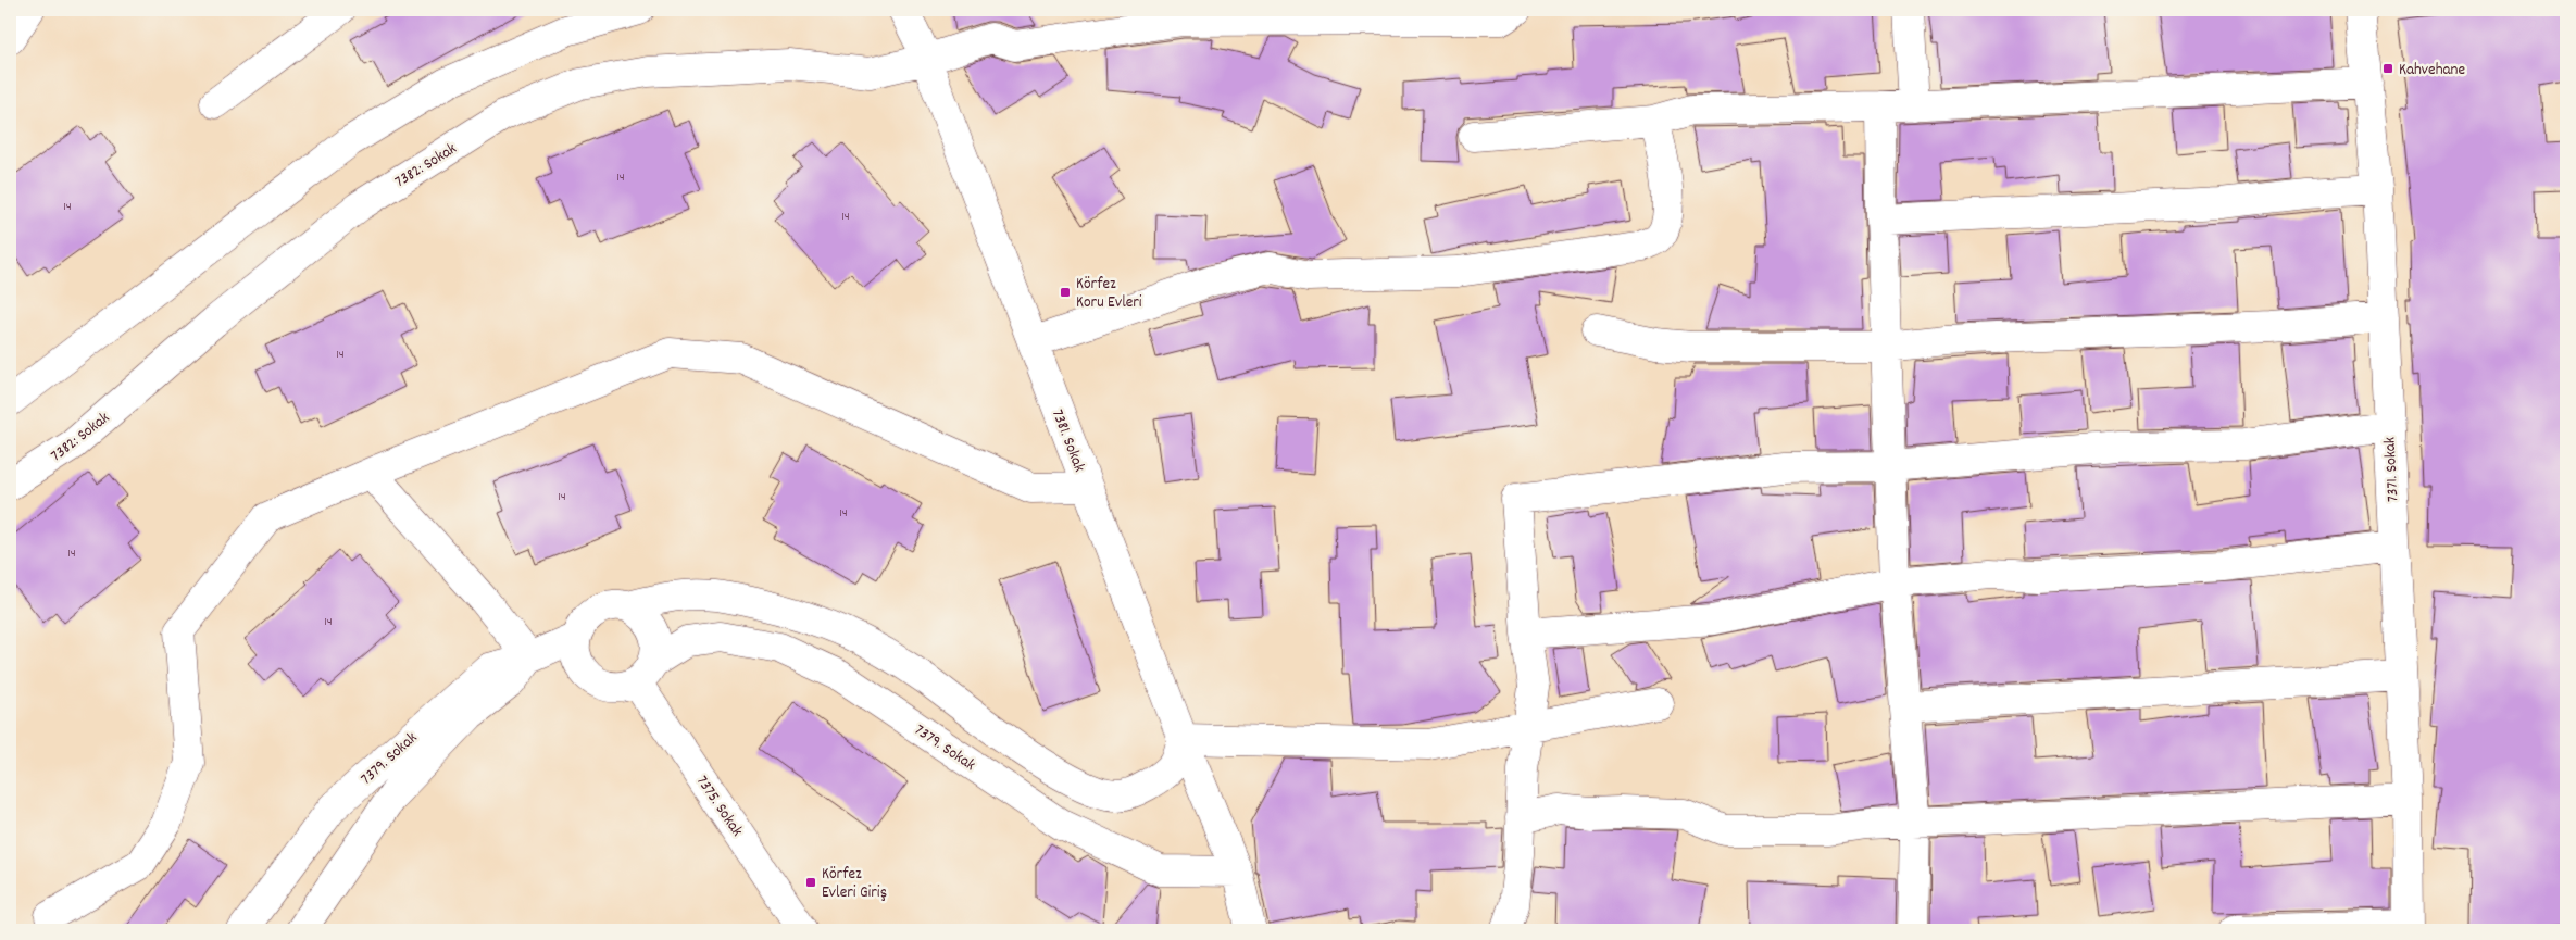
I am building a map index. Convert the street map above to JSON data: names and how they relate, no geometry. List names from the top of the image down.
{
  "streets": {
    "street": [
      "7382: Sokak",
      "7381. Sokak",
      "7371. Sokak",
      "7379. Sokak",
      "7375. Sokak"
    ]
  },
  "crossings": [
    ["7382: Sokak", "7381. Sokak"],
    ["7381. Sokak", "7379. Sokak"],
    ["7379. Sokak", "7375. Sokak"]
  ],
  "places": {
    "transit": ["Kahvehane", "Körfez Koru Evleri", "Körfez Evleri Giriş"]
  },
  "house_numbers": [
    "14",
    "14",
    "14",
    "14",
    "14",
    "14",
    "14",
    "14"
  ]
}
